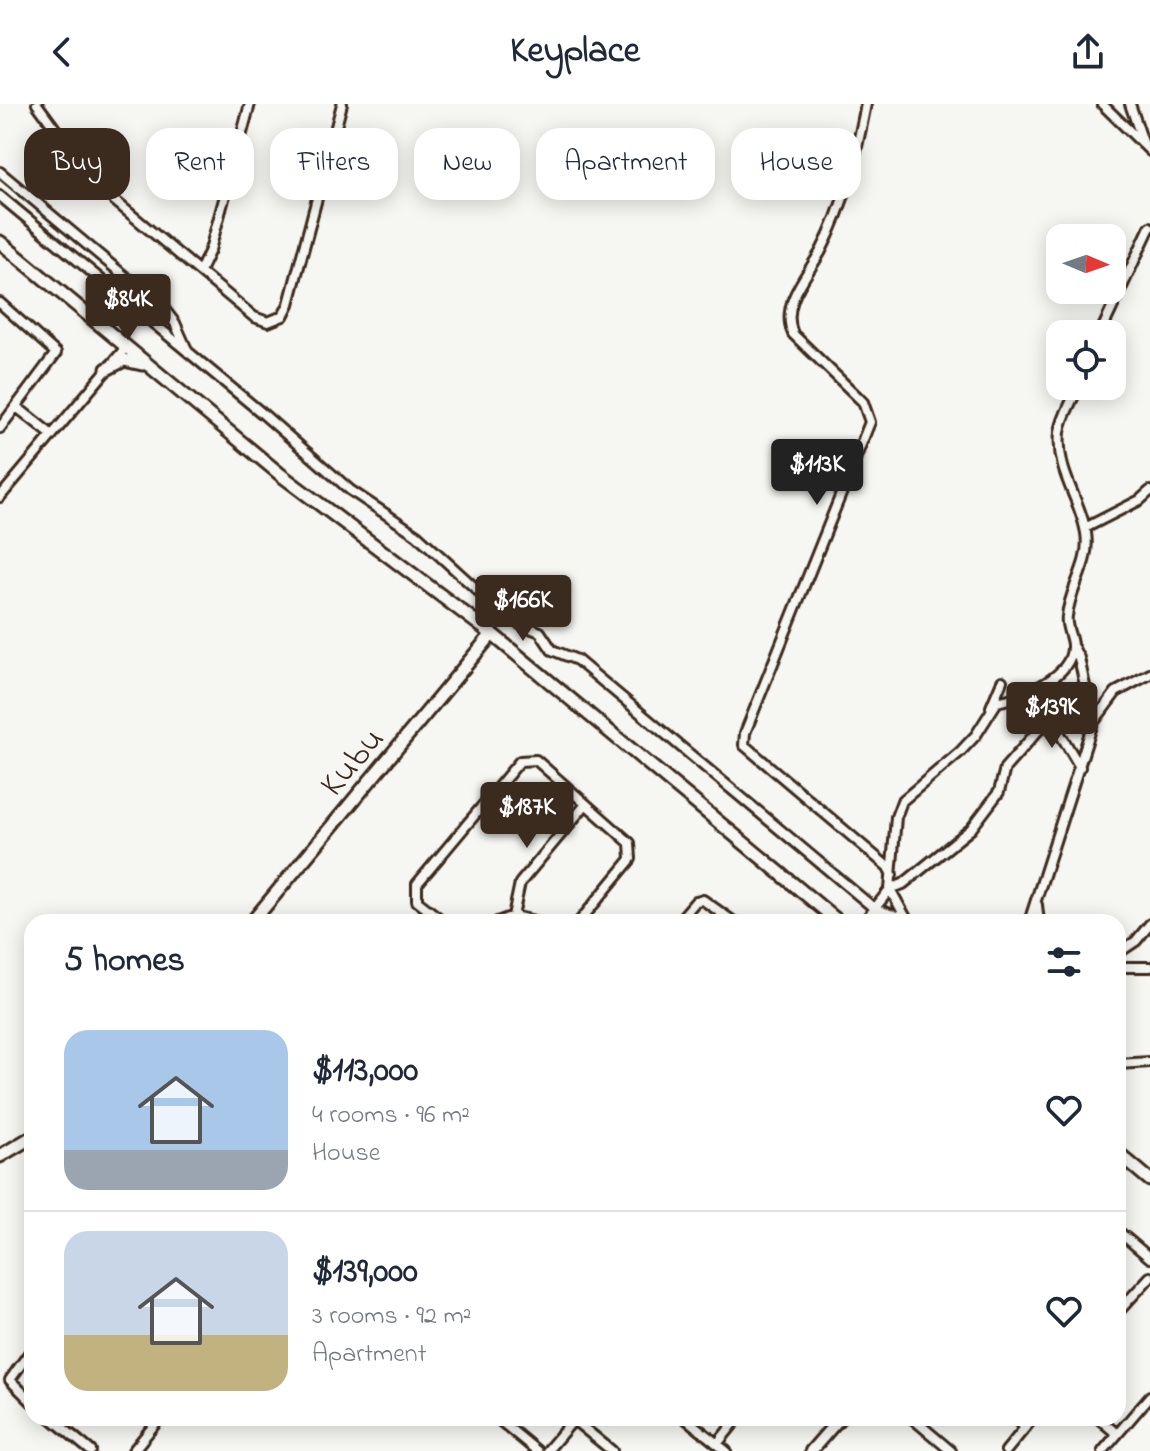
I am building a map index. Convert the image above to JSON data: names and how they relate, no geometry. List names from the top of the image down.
{
  "streets": {
    "main road": ["Kubu"]
  },
  "north": "right",
  "page": {
    "header": "Keyplace",
    "chip": [
      "Buy",
      "Rent",
      "Filters",
      "New",
      "Apartment",
      "House"
    ],
    "price": [
      "$84K",
      "$113K",
      "$166K",
      "$139K",
      "$187K"
    ],
    "heading": "5 homes",
    "list": [
      {
        "name": "$113,000",
        "note": "4 rooms · 96 m² · House"
      },
      {
        "name": "$139,000",
        "note": "3 rooms · 92 m² · Apartment"
      }
    ]
  }
}
